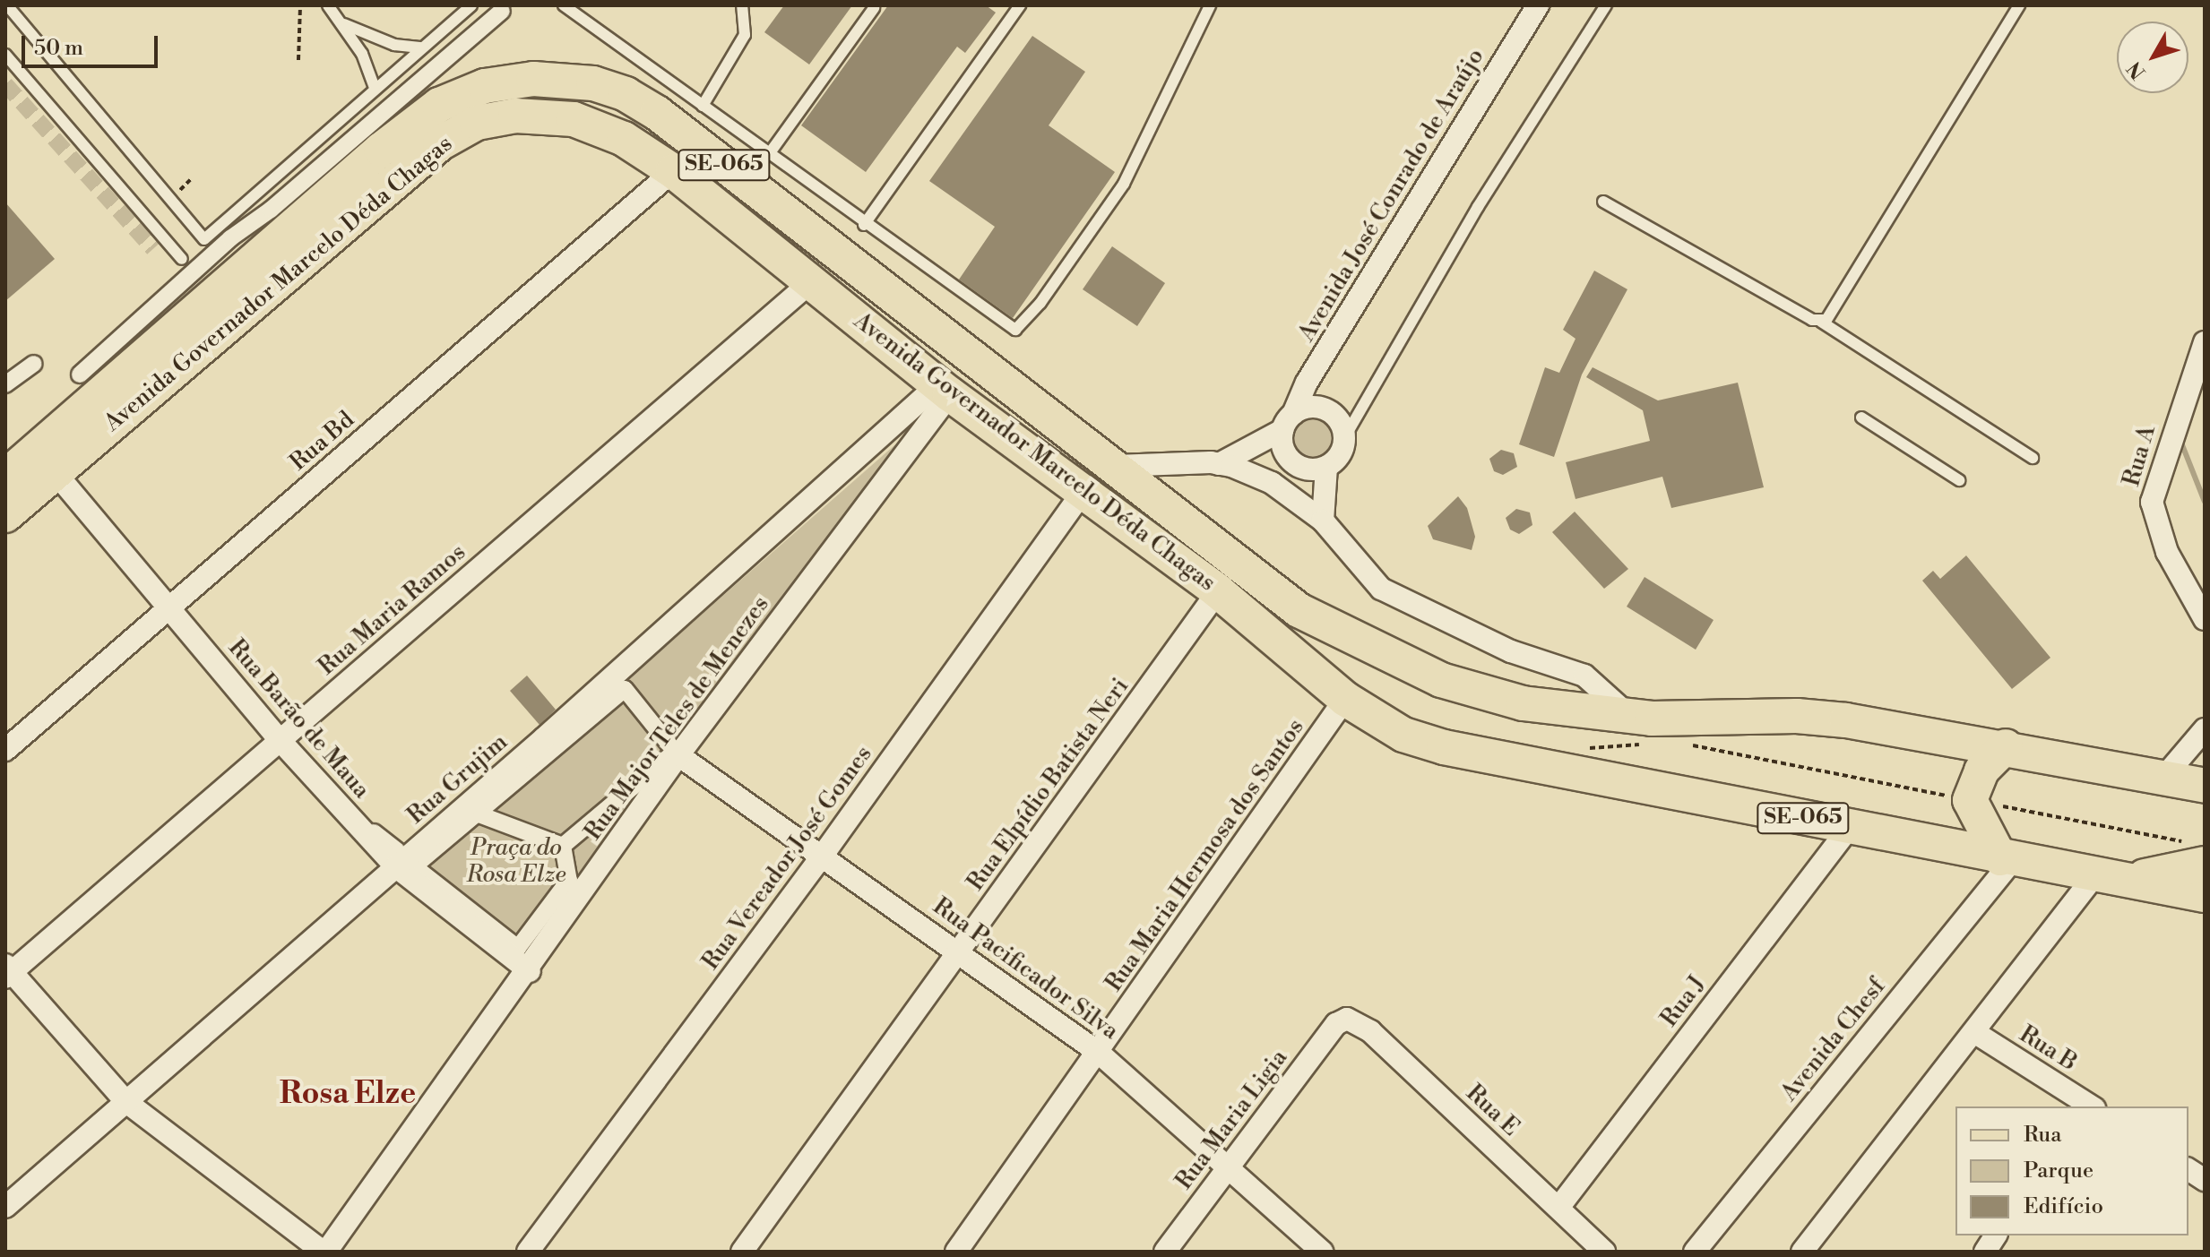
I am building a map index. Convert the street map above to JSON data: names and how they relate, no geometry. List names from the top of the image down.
{
  "streets": {
    "main road": ["SE-065", "Avenida Governador Marcelo Déda Chagas"],
    "street": [
      "Avenida José Conrado de Araújo",
      "Rua Bd",
      "Rua A",
      "Rua Maria Ramos",
      "Rua Major Teles de Menezes",
      "Rua Barão de Maua",
      "Rua Grujim",
      "Rua Elpídio Batista Neri",
      "Rua Maria Hermosa dos Santos",
      "Rua Vereador José Gomes",
      "Rua Pacificador Silva",
      "Rua J",
      "Avenida Chesf",
      "Rua B",
      "Rua E",
      "Rua Maria Ligia"
    ]
  },
  "crossings": [
    ["Avenida Governador Marcelo Déda Chagas", "Rua Bd"],
    ["Avenida Governador Marcelo Déda Chagas", "Rua Maria Ramos"],
    ["Avenida Governador Marcelo Déda Chagas", "Rua Major Teles de Menezes"],
    ["Avenida Governador Marcelo Déda Chagas", "Rua Barão de Maua"],
    ["Avenida Governador Marcelo Déda Chagas", "Rua Grujim"],
    ["Avenida Governador Marcelo Déda Chagas", "Rua Elpídio Batista Neri"],
    ["Avenida Governador Marcelo Déda Chagas", "Rua Maria Hermosa dos Santos"],
    ["Avenida Governador Marcelo Déda Chagas", "Rua Vereador José Gomes"],
    ["Avenida Governador Marcelo Déda Chagas", "Rua J"],
    ["Avenida Governador Marcelo Déda Chagas", "Avenida Chesf"],
    ["Rua Bd", "Rua Barão de Maua"],
    ["Rua Maria Ramos", "Rua Barão de Maua"],
    ["Rua Major Teles de Menezes", "Rua Barão de Maua"],
    ["Rua Major Teles de Menezes", "Rua Grujim"],
    ["Rua Major Teles de Menezes", "Rua Pacificador Silva"],
    ["Rua Barão de Maua", "Rua Grujim"],
    ["Rua Elpídio Batista Neri", "Rua Pacificador Silva"],
    ["Rua Maria Hermosa dos Santos", "Rua Pacificador Silva"],
    ["Rua Vereador José Gomes", "Rua Pacificador Silva"],
    ["Rua Pacificador Silva", "Rua Maria Ligia"],
    ["Rua J", "Rua E"],
    ["Rua E", "Rua Maria Ligia"]
  ],
  "districts": ["Rosa Elze"],
  "parks": ["Praça do Rosa Elze"],
  "legend": ["Rua", "Parque", "Edifício"],
  "scale_bar": "50 m",
  "north": "bottom left"
}
